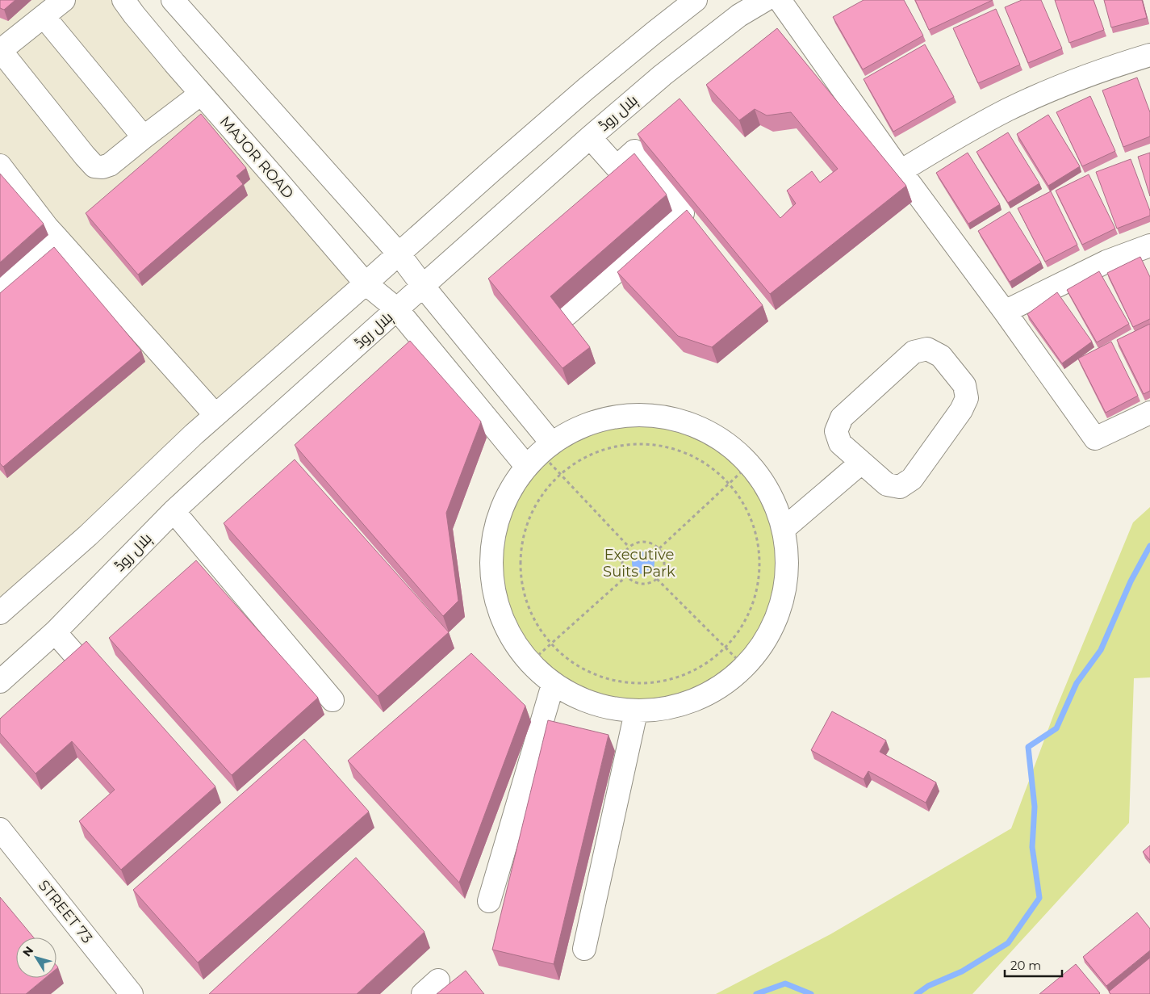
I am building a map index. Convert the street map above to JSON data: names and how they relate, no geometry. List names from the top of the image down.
{
  "streets": {
    "street": ["ہلال روڈ", "MAJOR ROAD", "STREET 73"]
  },
  "crossings": [
    ["ہلال روڈ", "MAJOR ROAD"]
  ],
  "parks": ["Executive Suits Park"],
  "scale_bar": "20 m",
  "north": "top left"
}
